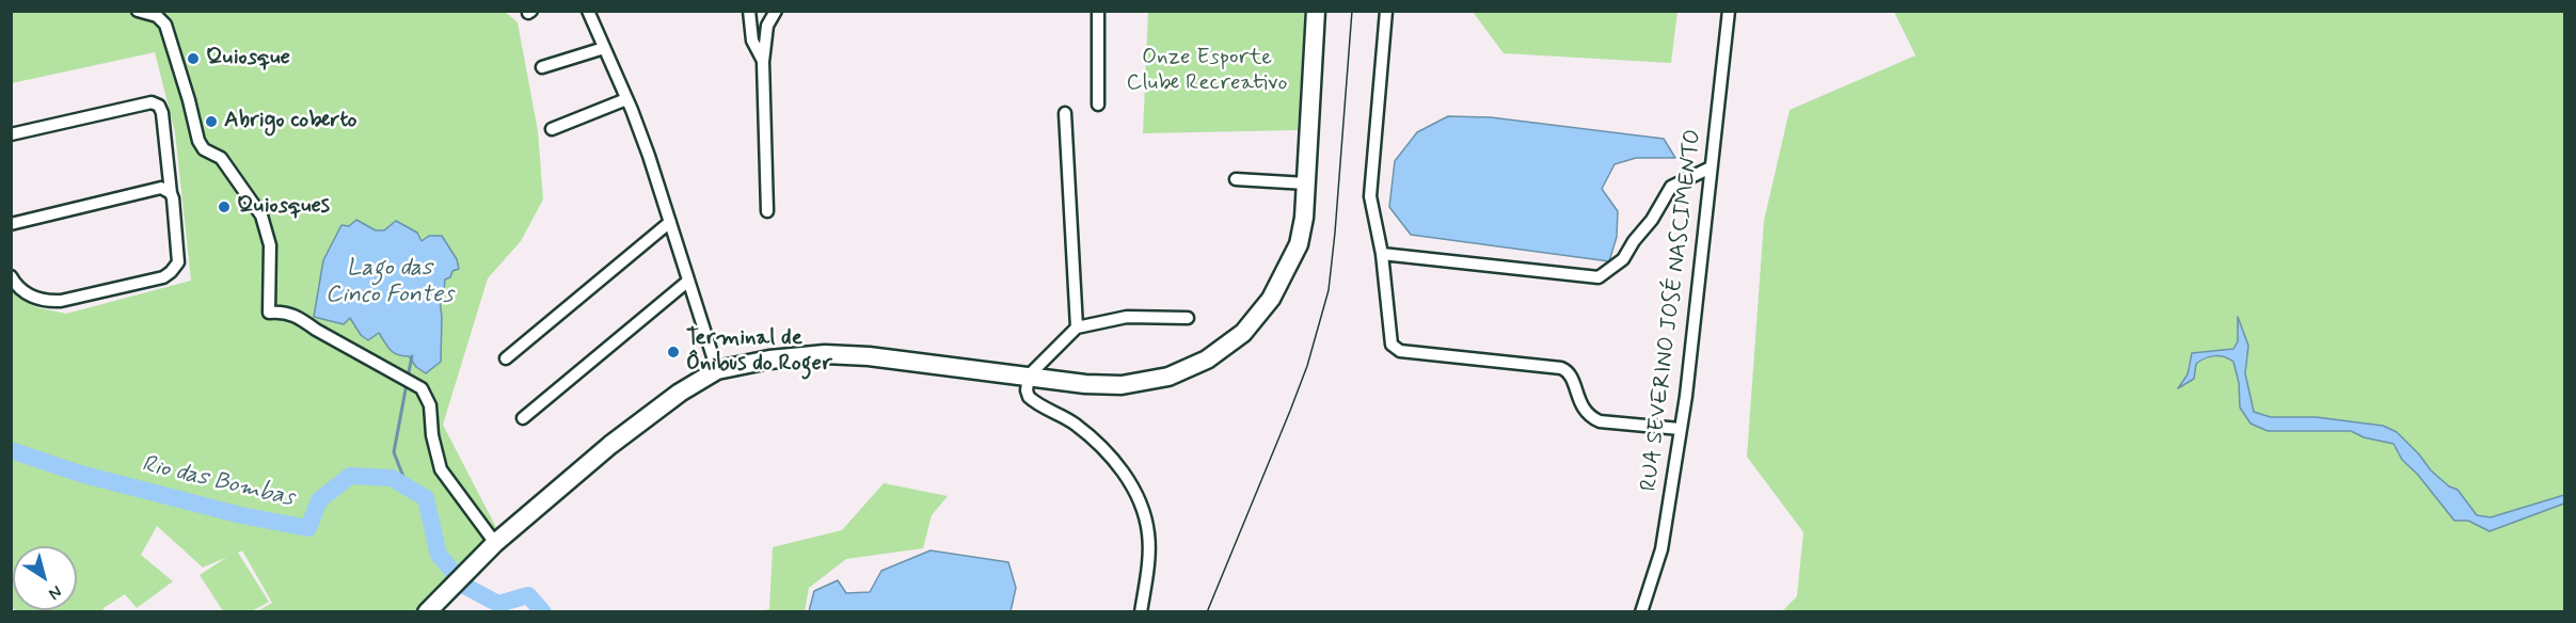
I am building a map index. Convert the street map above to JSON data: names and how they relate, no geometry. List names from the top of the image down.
{
  "streets": {
    "street": ["RUA SEVERINO JOSÉ NASCIMENTO"]
  },
  "water": ["Lago das Cinco Fontes", "Rio das Bombas"],
  "parks": ["Onze Esporte Clube Recreativo"],
  "places": [
    "Quiosque",
    "Abrigo coberto",
    "Quiosques",
    "Terminal de Ônibus do Roger"
  ],
  "north": "bottom right"
}
